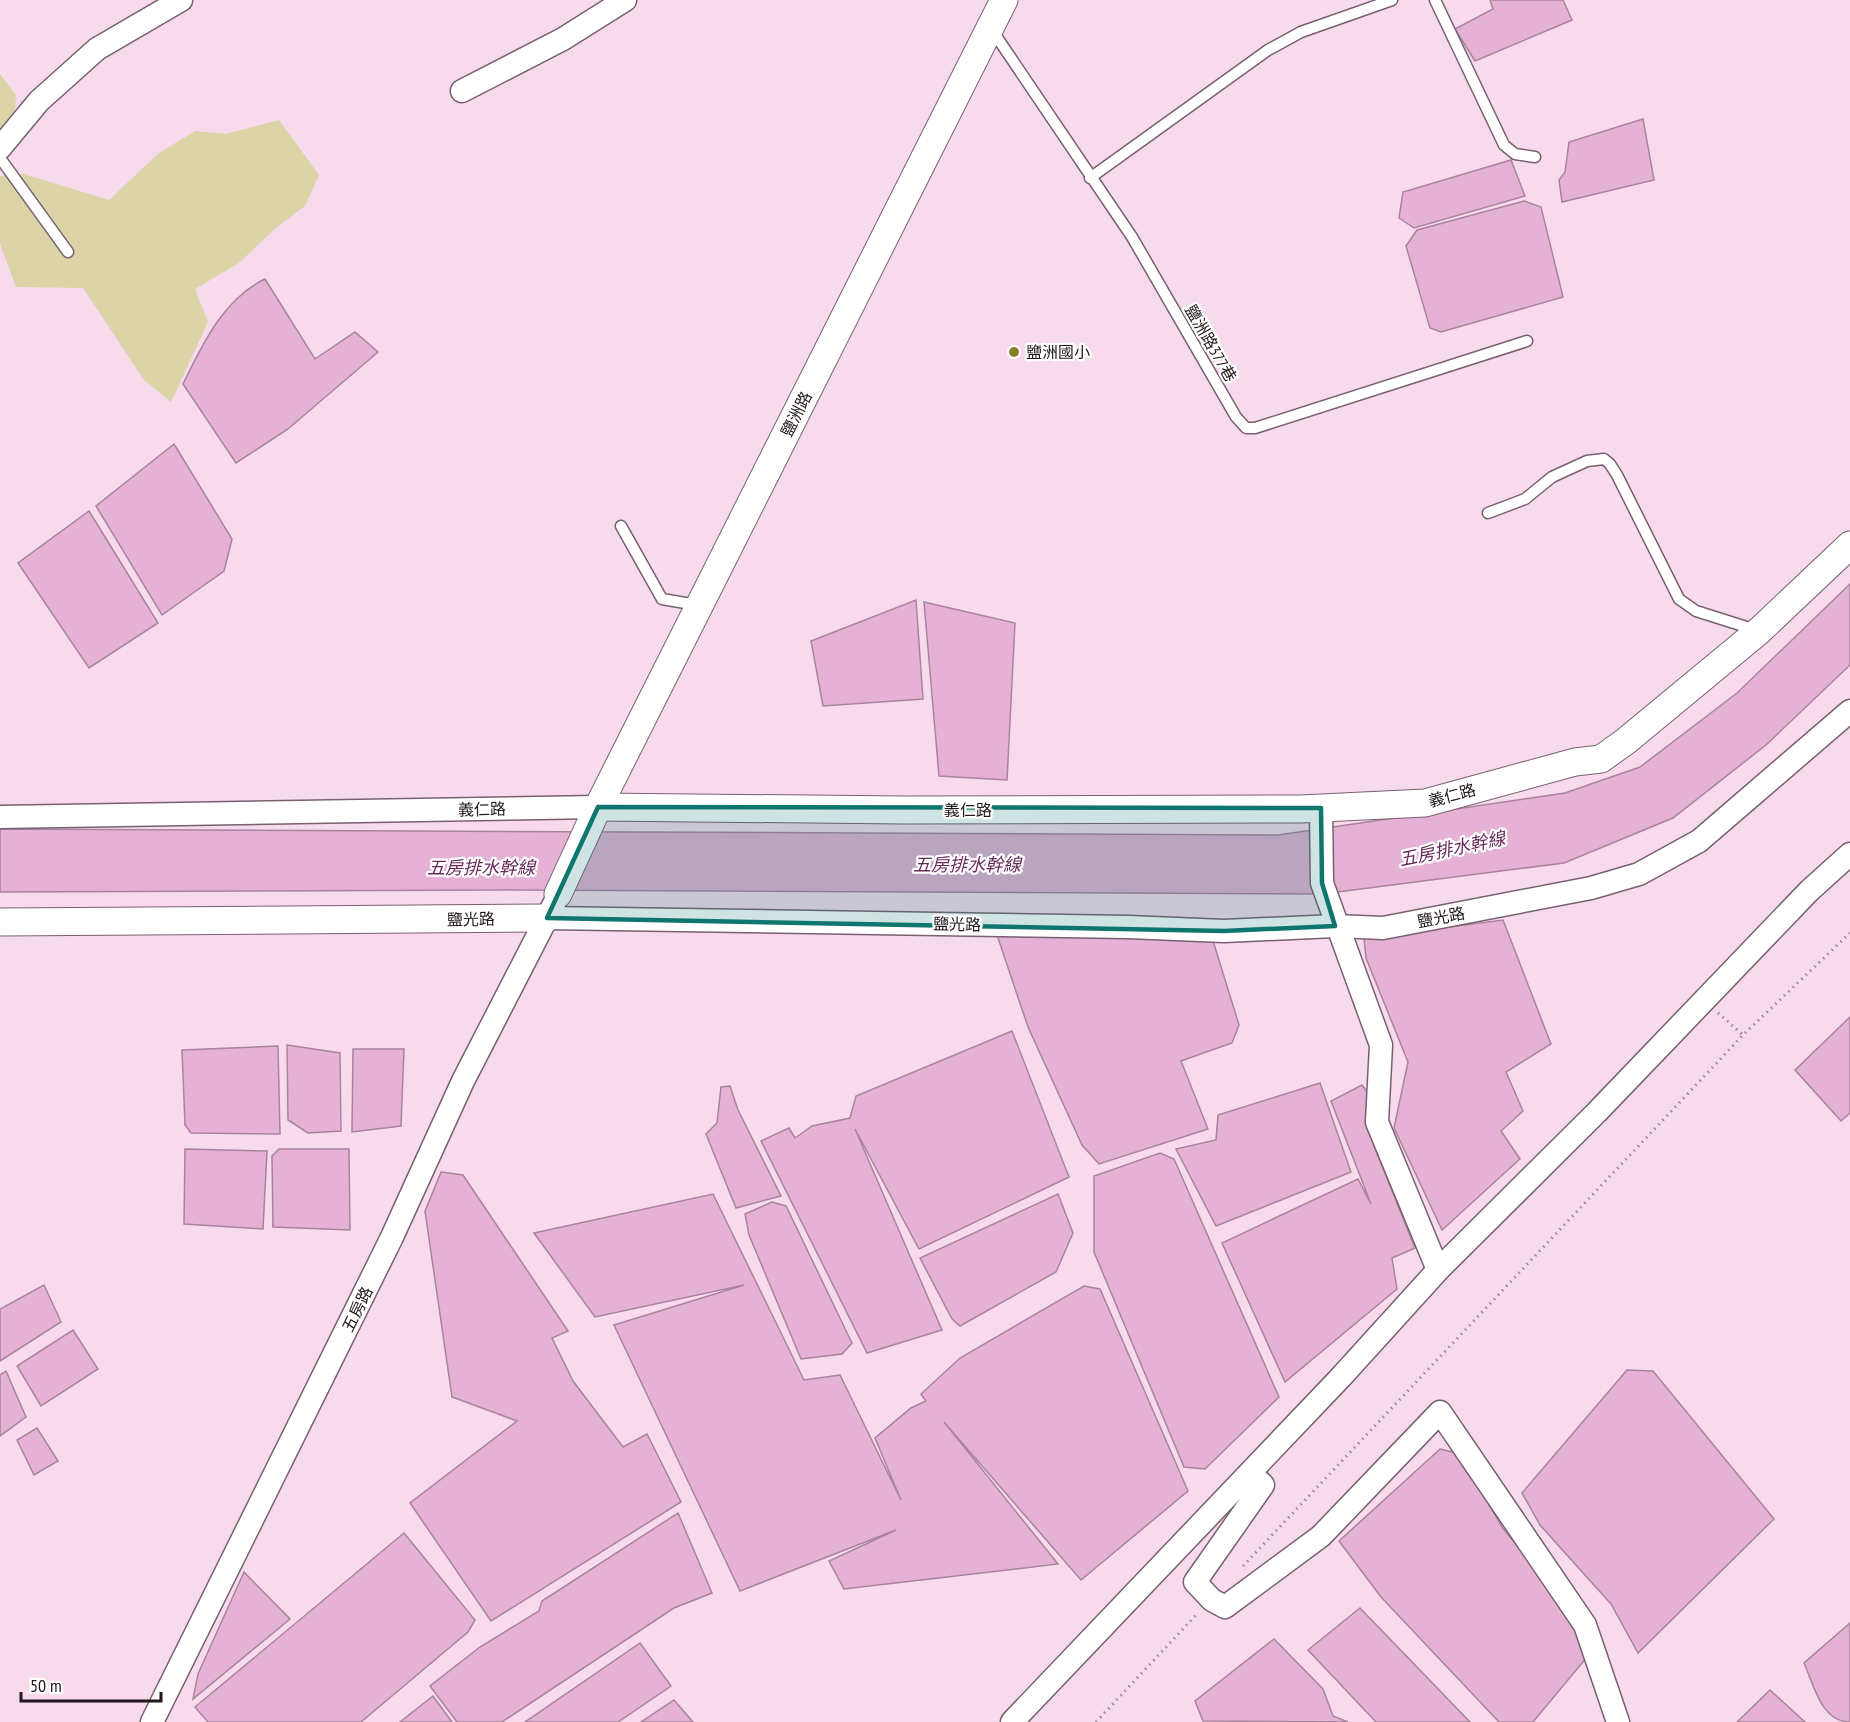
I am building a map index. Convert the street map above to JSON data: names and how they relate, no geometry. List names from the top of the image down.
{
  "streets": {
    "street": [
      "鹽洲路",
      "義仁路",
      "鹽光路",
      "五房路"
    ],
    "lane": ["鹽洲路377巷"]
  },
  "crossings": [
    ["鹽洲路377巷", "鹽洲路"],
    ["鹽洲路", "義仁路"],
    ["鹽洲路", "鹽光路"],
    ["鹽洲路", "五房路"],
    ["鹽光路", "五房路"]
  ],
  "water": ["五房排水幹線"],
  "places": ["鹽洲國小"],
  "scale_bar": "50 m"
}
